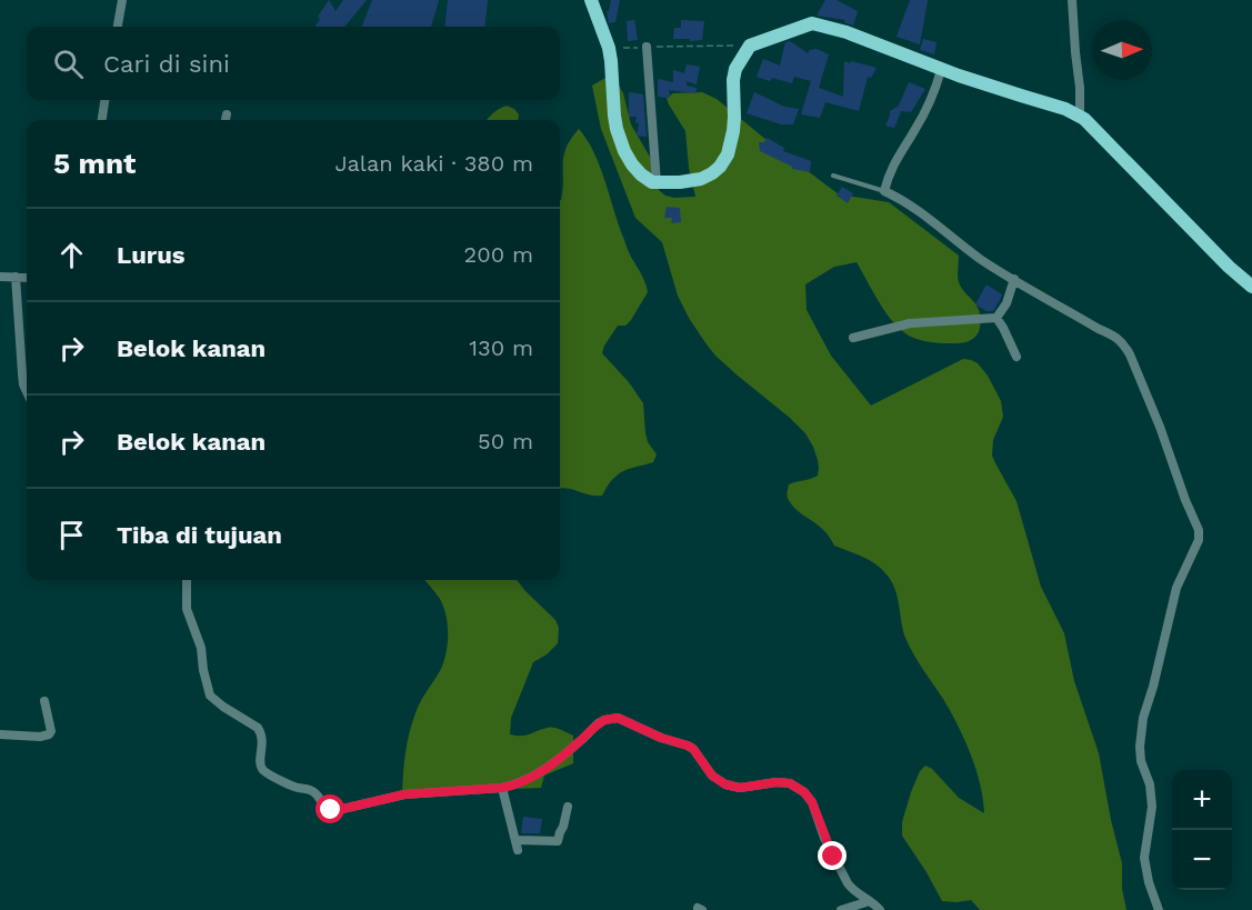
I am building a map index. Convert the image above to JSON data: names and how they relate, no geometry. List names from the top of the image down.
{
  "north": "right",
  "page": {
    "search": "Cari di sini",
    "heading": ["5 mnt", "Jalan kaki · 380 m"],
    "list": [
      ["Lurus", "200 m"],
      ["Belok kanan", "130 m"],
      ["Belok kanan", "50 m"],
      "Tiba di tujuan"
    ],
    "map_buttons": ["+", "−"]
  }
}
